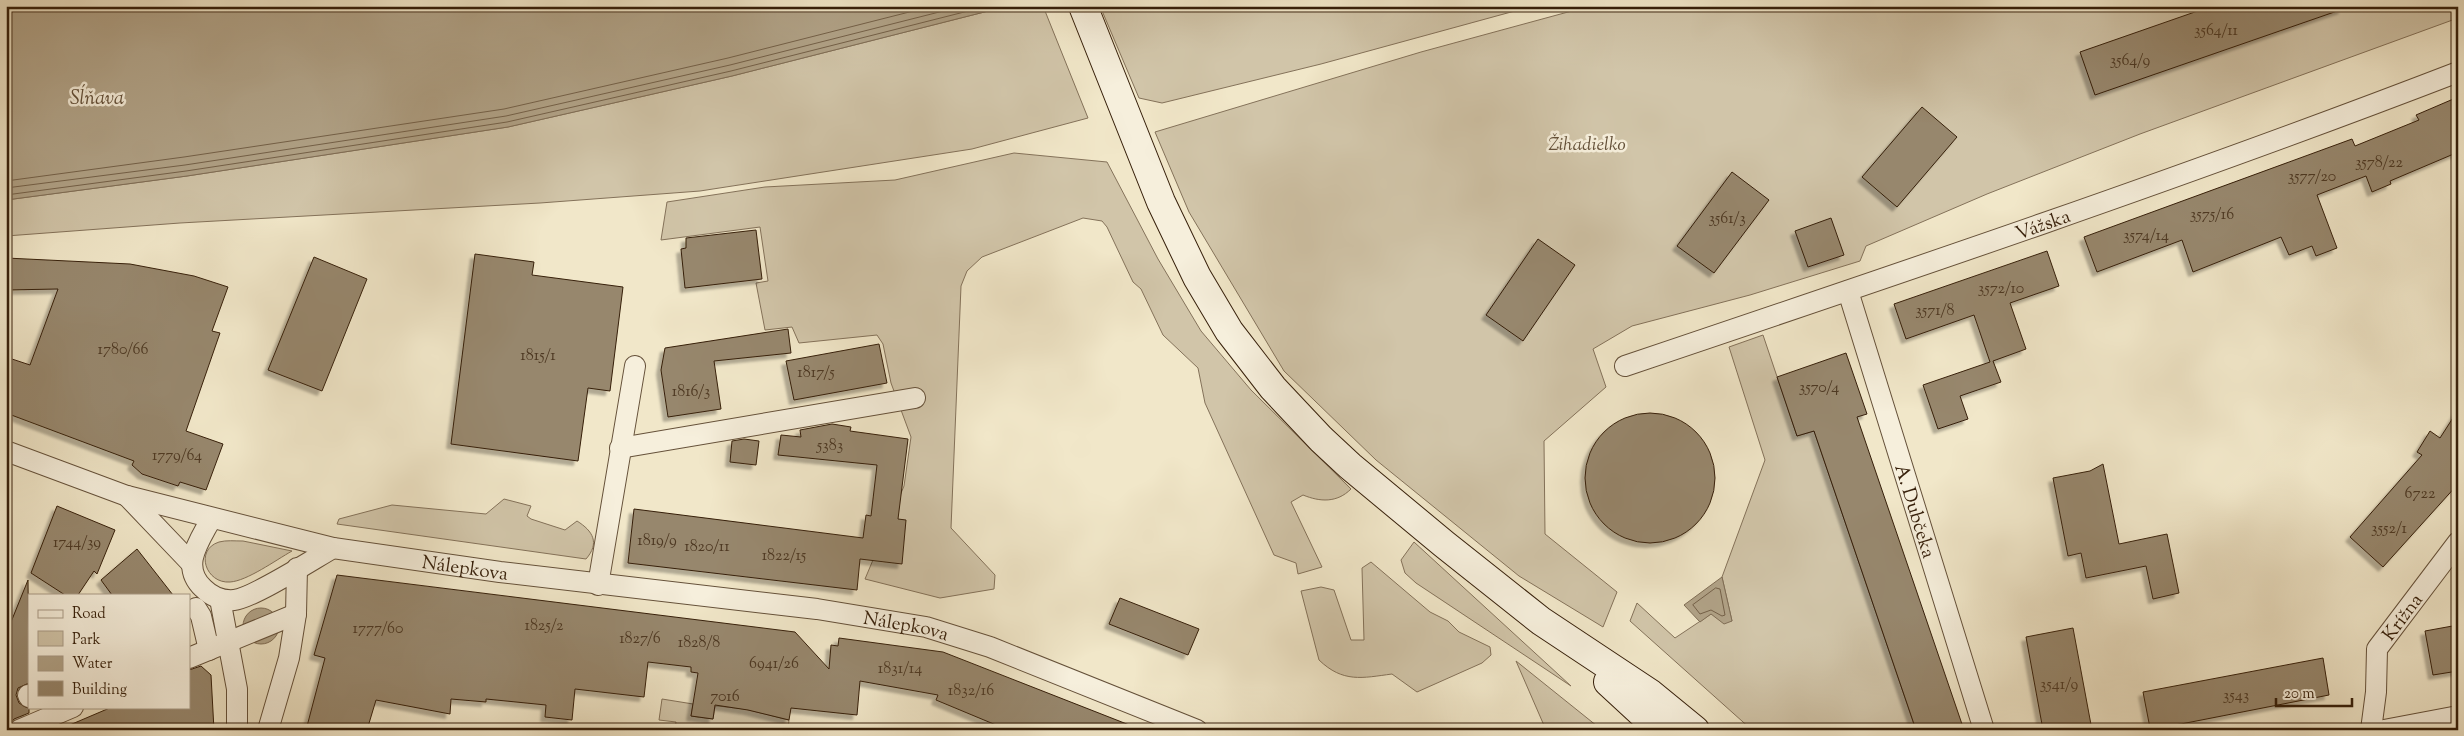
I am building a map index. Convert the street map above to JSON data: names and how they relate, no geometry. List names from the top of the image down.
{
  "streets": {
    "street": [
      "Vážska",
      "A. Dubčeka",
      "Nálepkova",
      "Krížna"
    ]
  },
  "crossings": [
    ["Vážska", "A. Dubčeka"]
  ],
  "water": ["Sĺňava"],
  "parks": ["Žihadielko"],
  "house_numbers": [
    "3564/11",
    "3564/9",
    "3578/22",
    "3577/20",
    "3575/16",
    "3561/3",
    "3574/14",
    "3572/10",
    "3571/8",
    "1780/66",
    "1815/1",
    "1817/5",
    "3570/4",
    "1816/3",
    "5383",
    "1779/64",
    "6722",
    "3552/1",
    "1819/9",
    "1744/39",
    "1820/11",
    "1822/15",
    "1825/2",
    "1777/60",
    "1827/6",
    "1828/8",
    "6941/26",
    "1831/14",
    "3541/9",
    "1832/16",
    "3543",
    "7016"
  ],
  "legend": [
    "Road",
    "Park",
    "Water",
    "Building"
  ],
  "scale_bar": "20 m"
}
